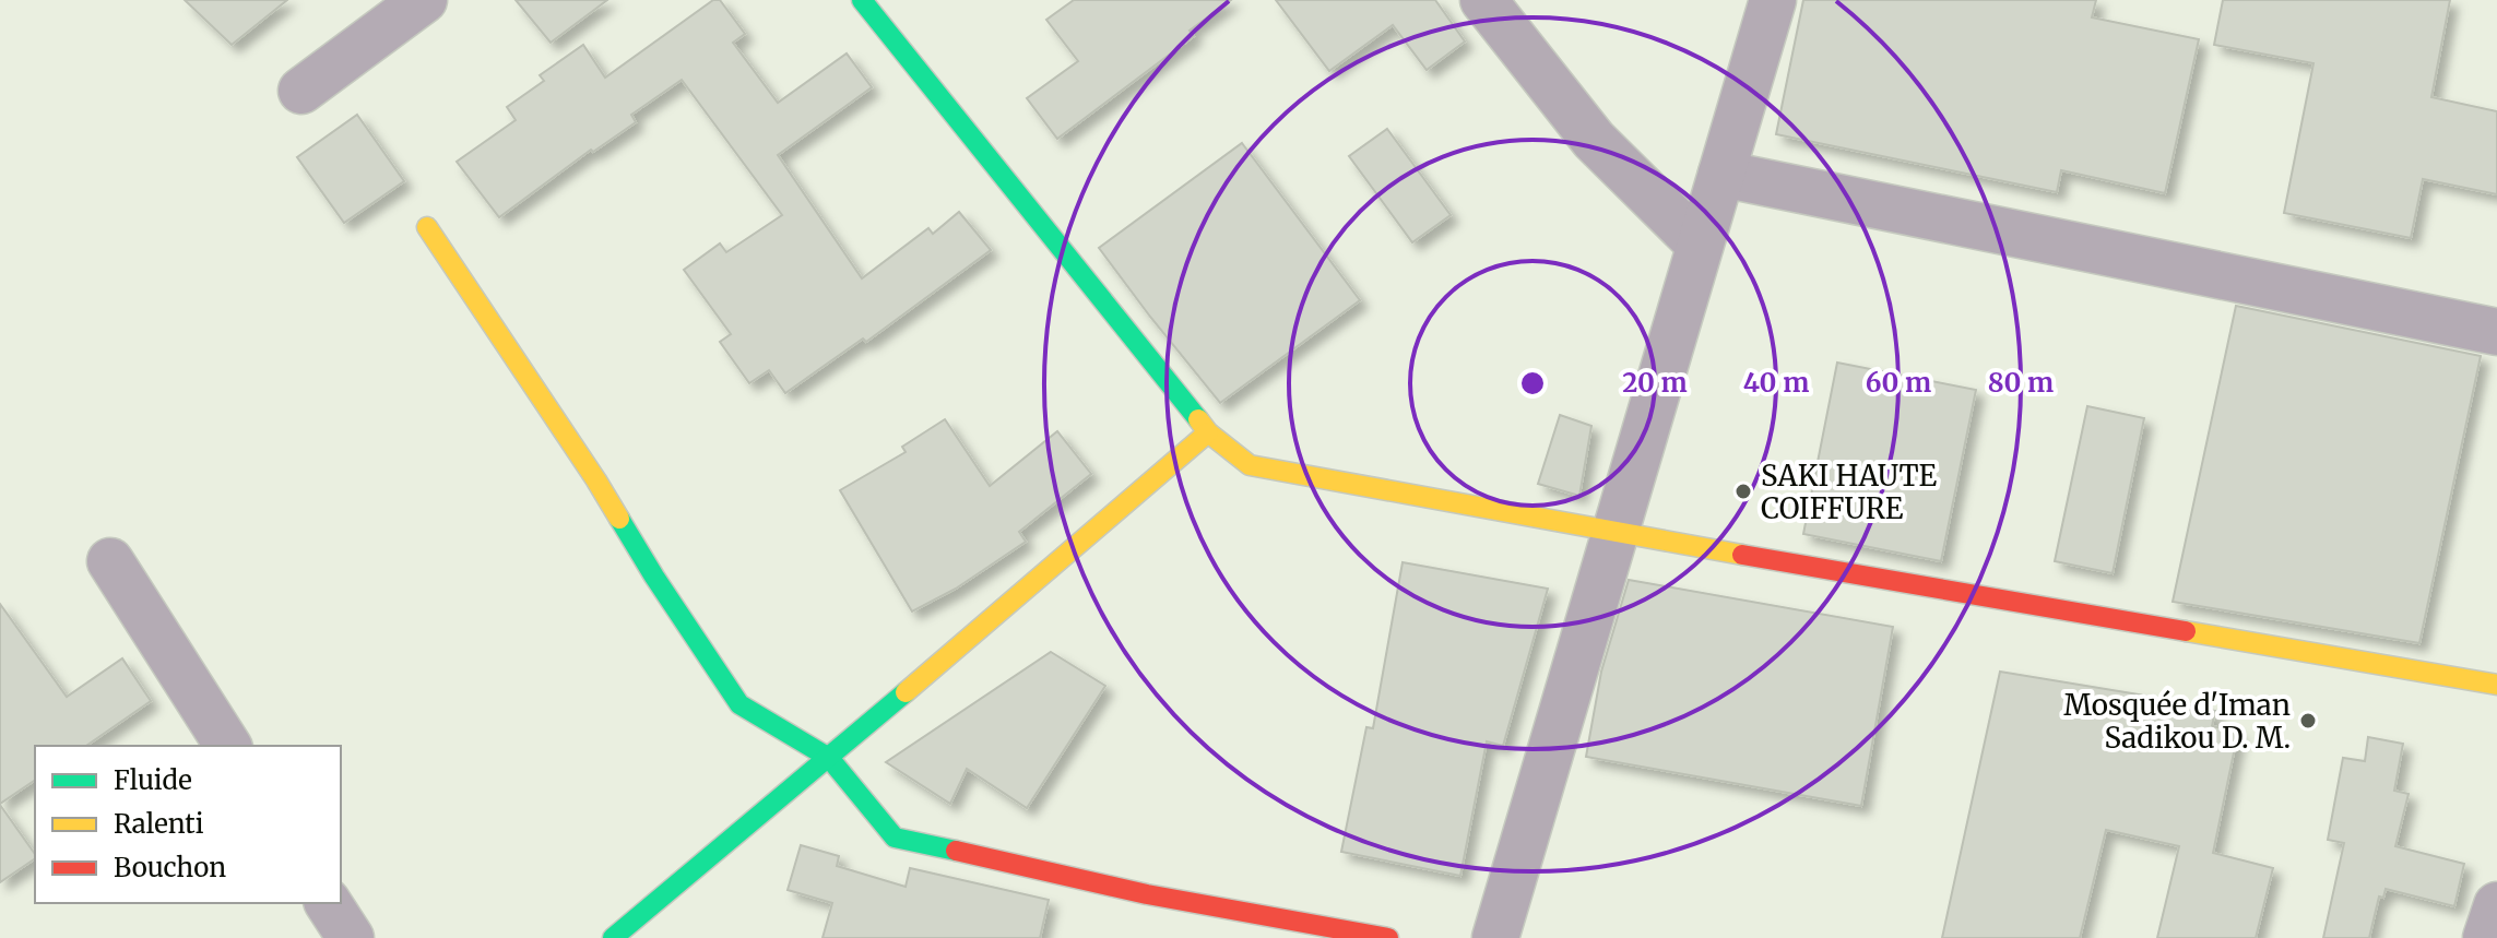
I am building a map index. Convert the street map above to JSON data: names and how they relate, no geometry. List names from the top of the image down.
{
  "places": ["SAKI HAUTE COIFFURE", "Mosquée d'Iman Sadikou D. M."],
  "legend": ["Fluide", "Ralenti", "Bouchon"],
  "rings": [
    "20 m",
    "40 m",
    "60 m",
    "80 m"
  ]
}
